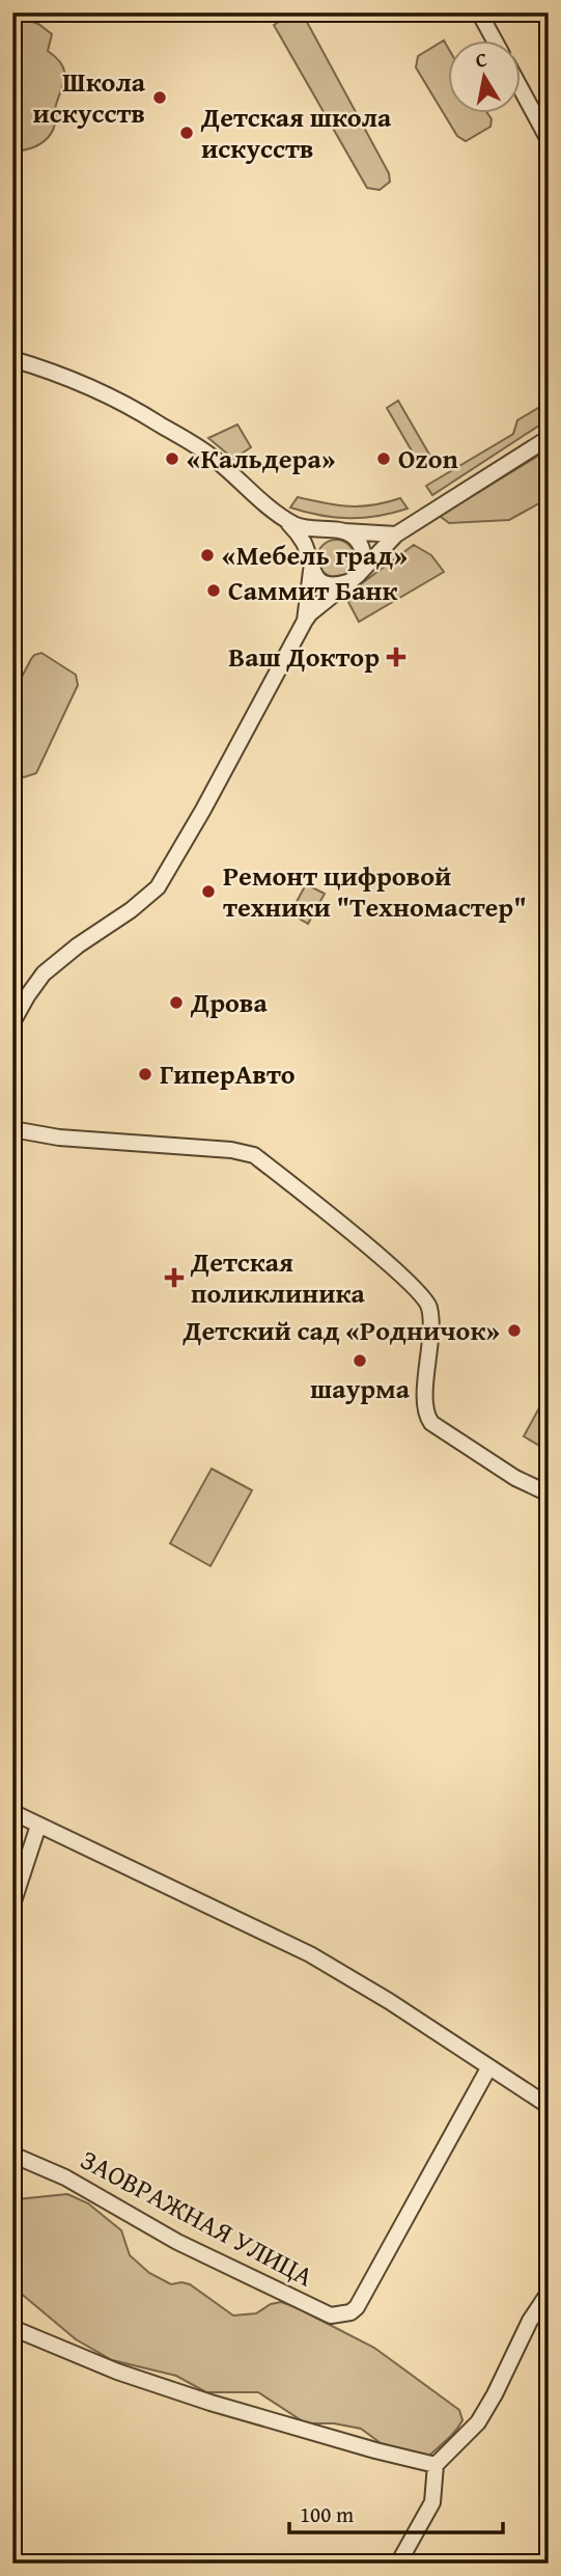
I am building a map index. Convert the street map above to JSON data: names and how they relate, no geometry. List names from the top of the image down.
{
  "streets": {
    "street": ["ЗАОВРАЖНАЯ УЛИЦА"]
  },
  "places": {
    "other": [
      "Школа искусств",
      "Детская школа искусств",
      "«Кальдера»",
      "Ozon",
      "«Мебель град»",
      "Саммит Банк",
      "Ремонт цифровой техники \"Техномастер\"",
      "Дрова",
      "ГиперАвто",
      "Детский сад «Родничок»",
      "шаурма"
    ],
    "health": ["Ваш Доктор", "Детская поликлиника"]
  },
  "scale_bar": "100 m",
  "north": "top"
}
